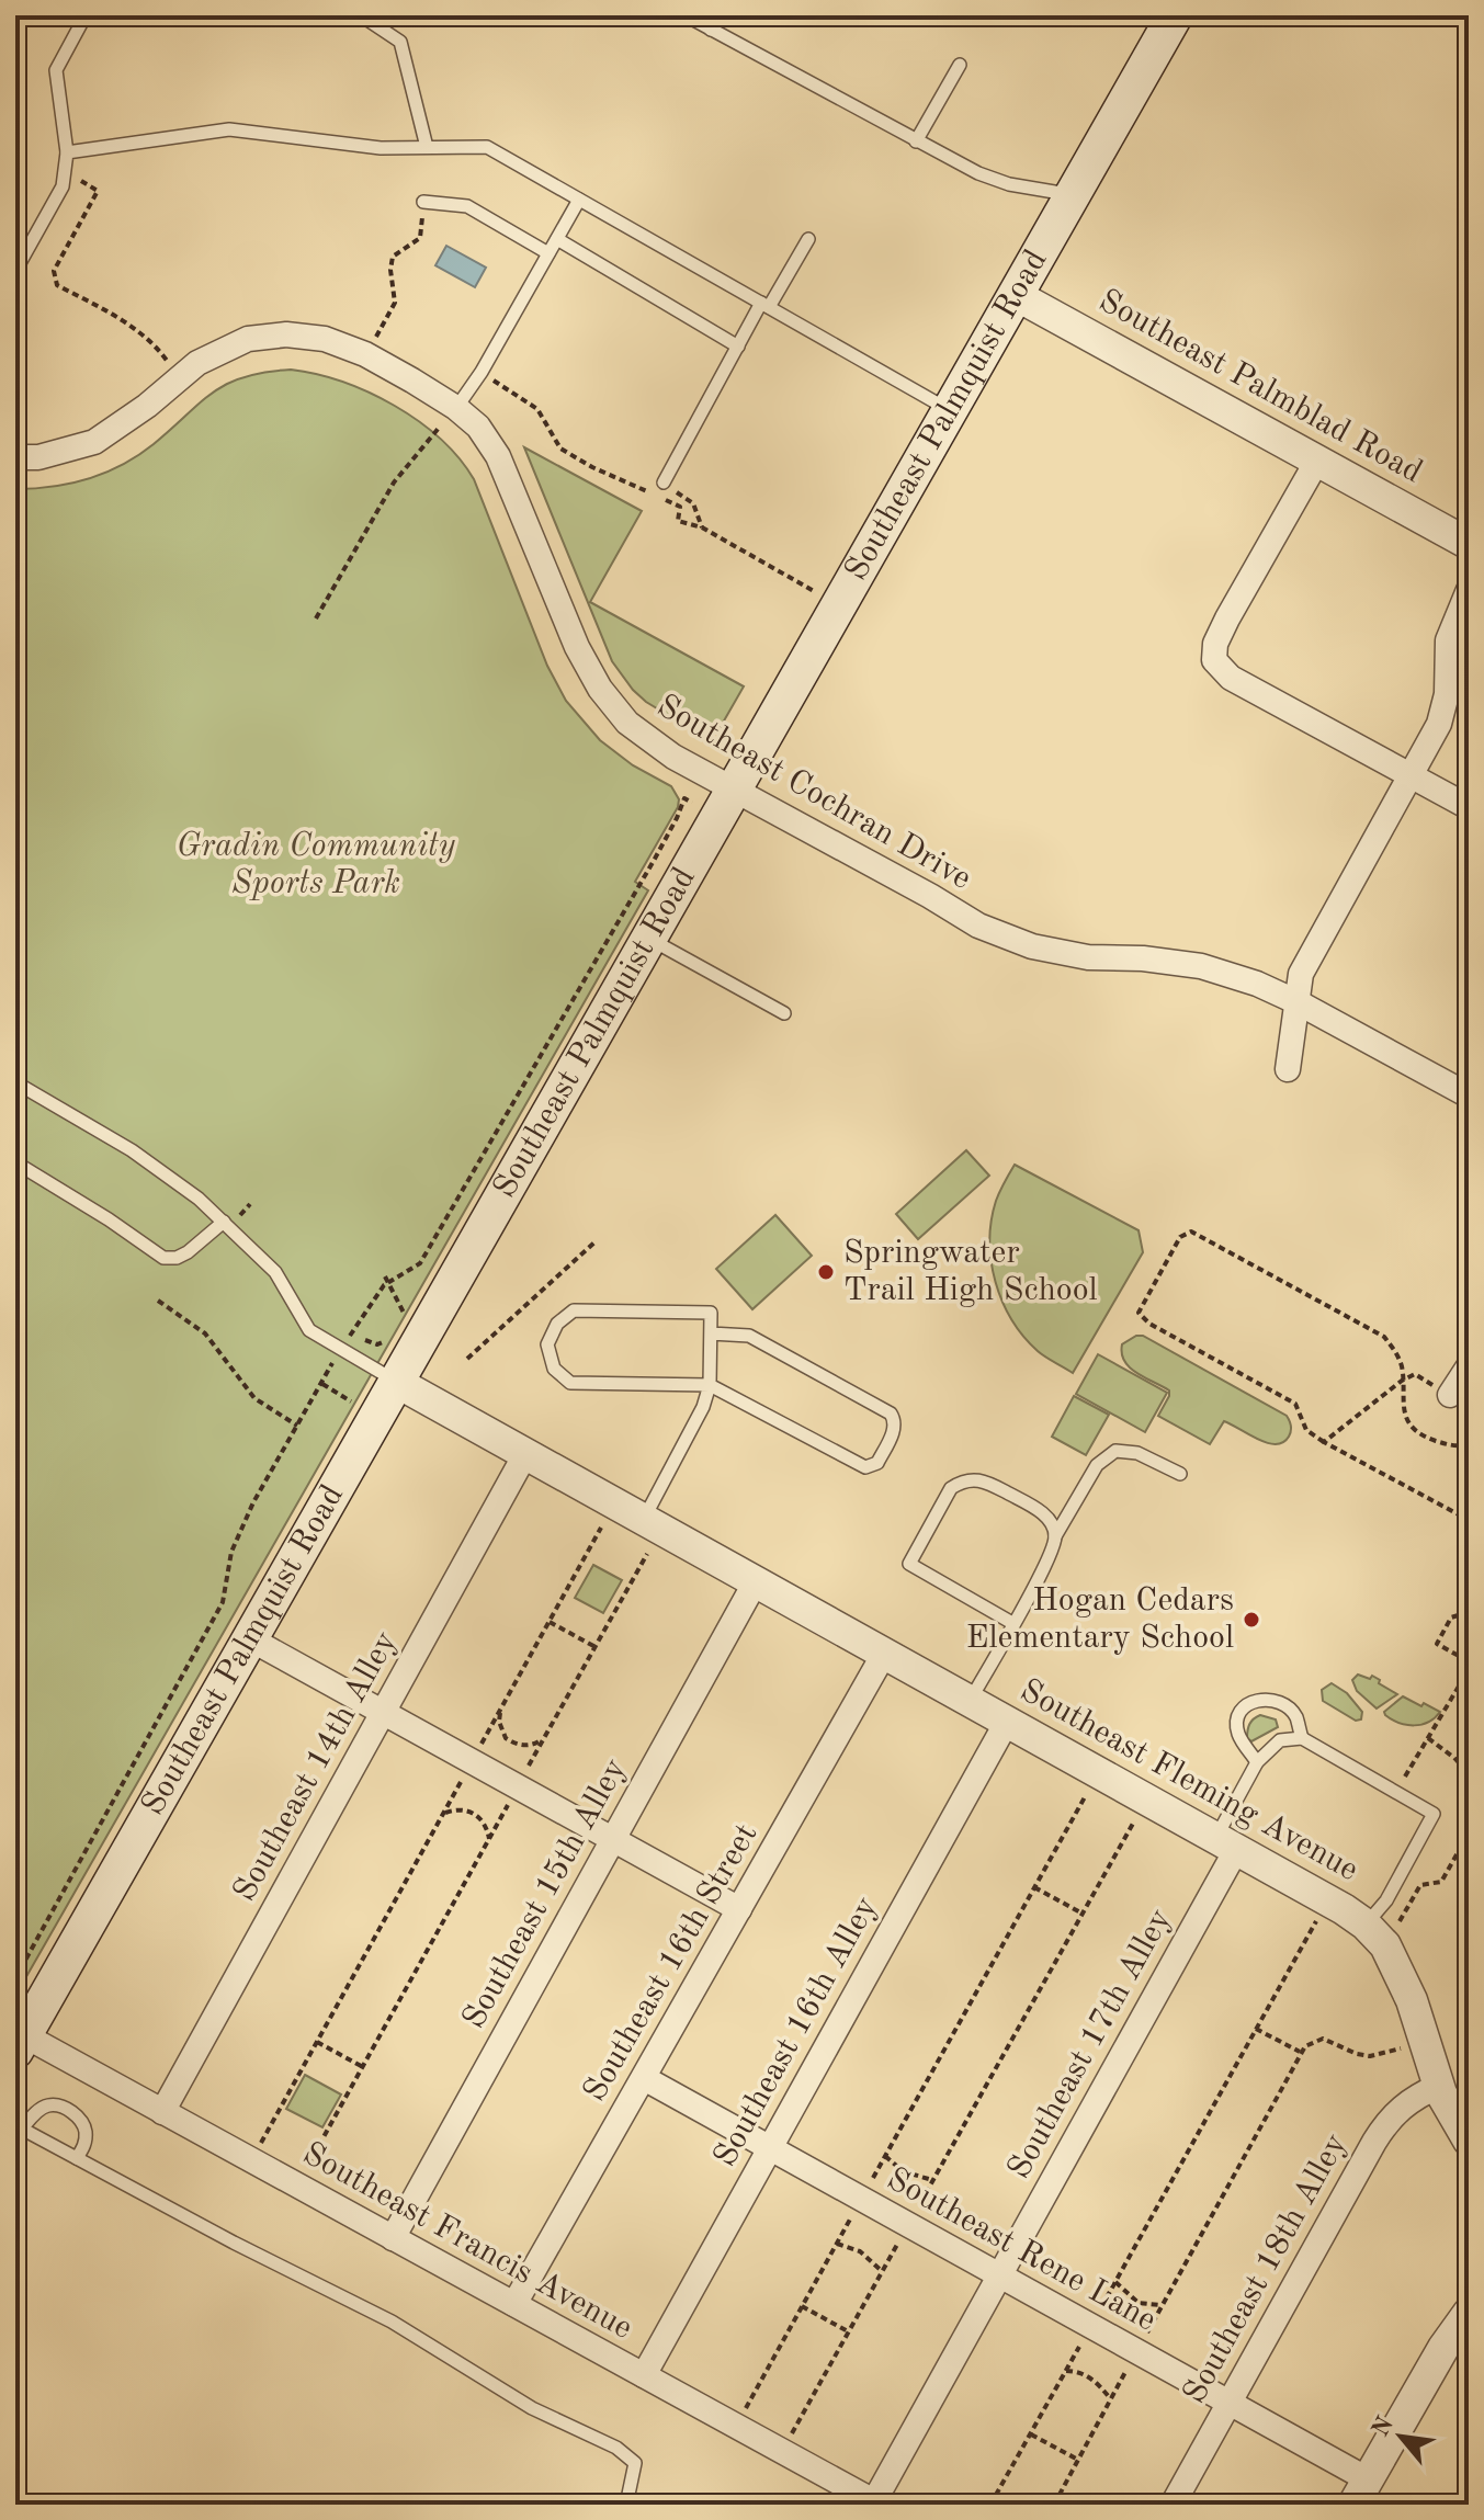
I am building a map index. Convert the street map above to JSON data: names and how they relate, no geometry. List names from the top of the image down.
{
  "streets": {
    "main road": ["Southeast Palmquist Road"],
    "street": [
      "Southeast Palmblad Road",
      "Southeast Cochran Drive",
      "Southeast 14th Alley",
      "Southeast Fleming Avenue",
      "Southeast 15th Alley",
      "Southeast 16th Street",
      "Southeast 16th Alley",
      "Southeast 17th Alley",
      "Southeast Francis Avenue",
      "Southeast Rene Lane",
      "Southeast 18th Alley"
    ]
  },
  "crossings": [
    ["Southeast Palmblad Road", "Southeast Palmquist Road"],
    ["Southeast Palmquist Road", "Southeast Cochran Drive"],
    ["Southeast Palmquist Road", "Southeast Fleming Avenue"],
    ["Southeast Palmquist Road", "Southeast Francis Avenue"],
    ["Southeast 14th Alley", "Southeast Fleming Avenue"],
    ["Southeast 14th Alley", "Southeast Francis Avenue"],
    ["Southeast Fleming Avenue", "Southeast 15th Alley"],
    ["Southeast Fleming Avenue", "Southeast 16th Street"],
    ["Southeast Fleming Avenue", "Southeast 16th Alley"],
    ["Southeast Fleming Avenue", "Southeast 17th Alley"],
    ["Southeast 15th Alley", "Southeast Francis Avenue"],
    ["Southeast 16th Street", "Southeast Francis Avenue"],
    ["Southeast 16th Street", "Southeast Rene Lane"],
    ["Southeast 16th Alley", "Southeast Francis Avenue"],
    ["Southeast 16th Alley", "Southeast Rene Lane"],
    ["Southeast 17th Alley", "Southeast Francis Avenue"],
    ["Southeast 17th Alley", "Southeast Rene Lane"],
    ["Southeast Rene Lane", "Southeast 18th Alley"]
  ],
  "parks": ["Gradin Community Sports Park"],
  "places": ["Springwater Trail High School", "Hogan Cedars Elementary School"],
  "north": "top left"
}
